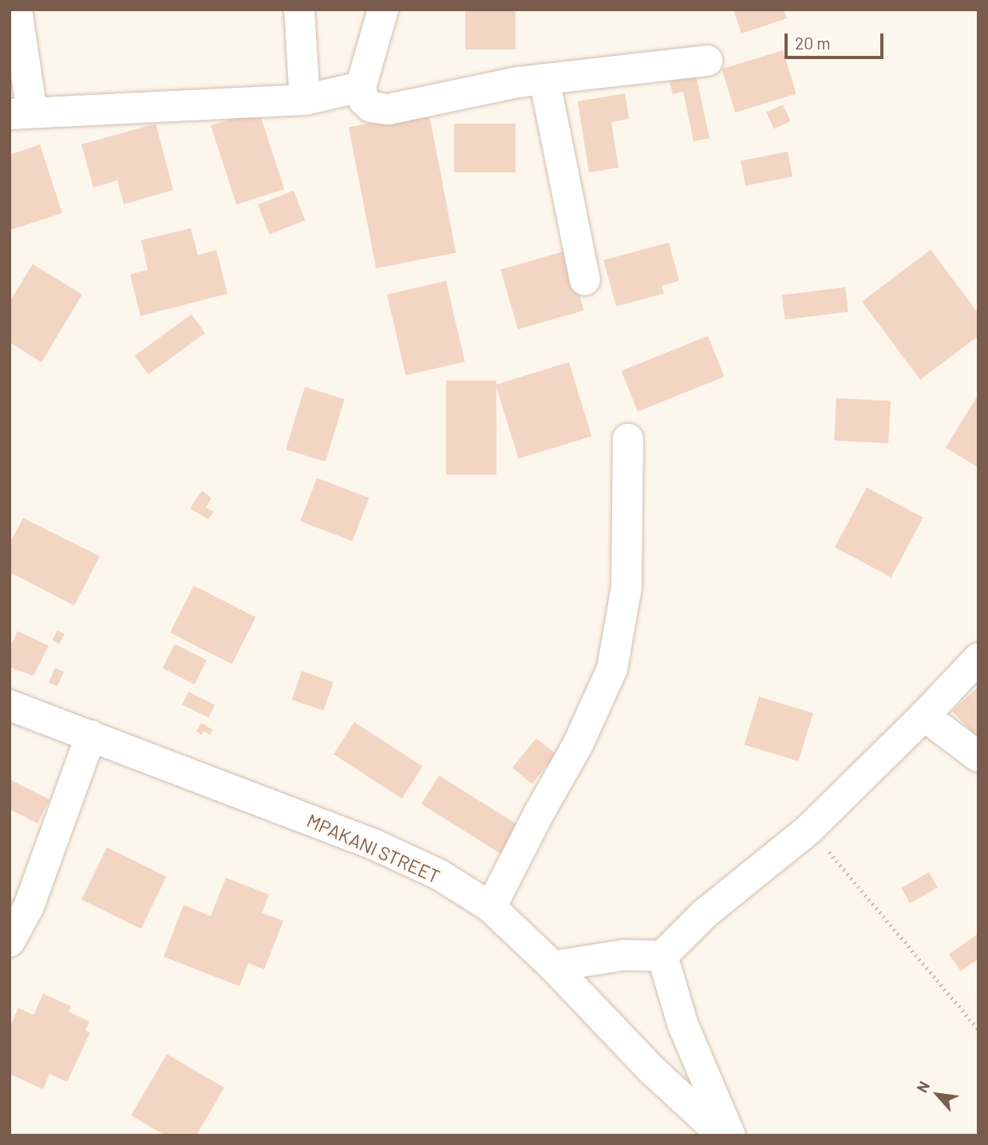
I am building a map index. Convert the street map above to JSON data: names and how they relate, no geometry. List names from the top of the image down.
{
  "streets": {
    "street": ["MPAKANI STREET"]
  },
  "scale_bar": "20 m",
  "north": "top left"
}
